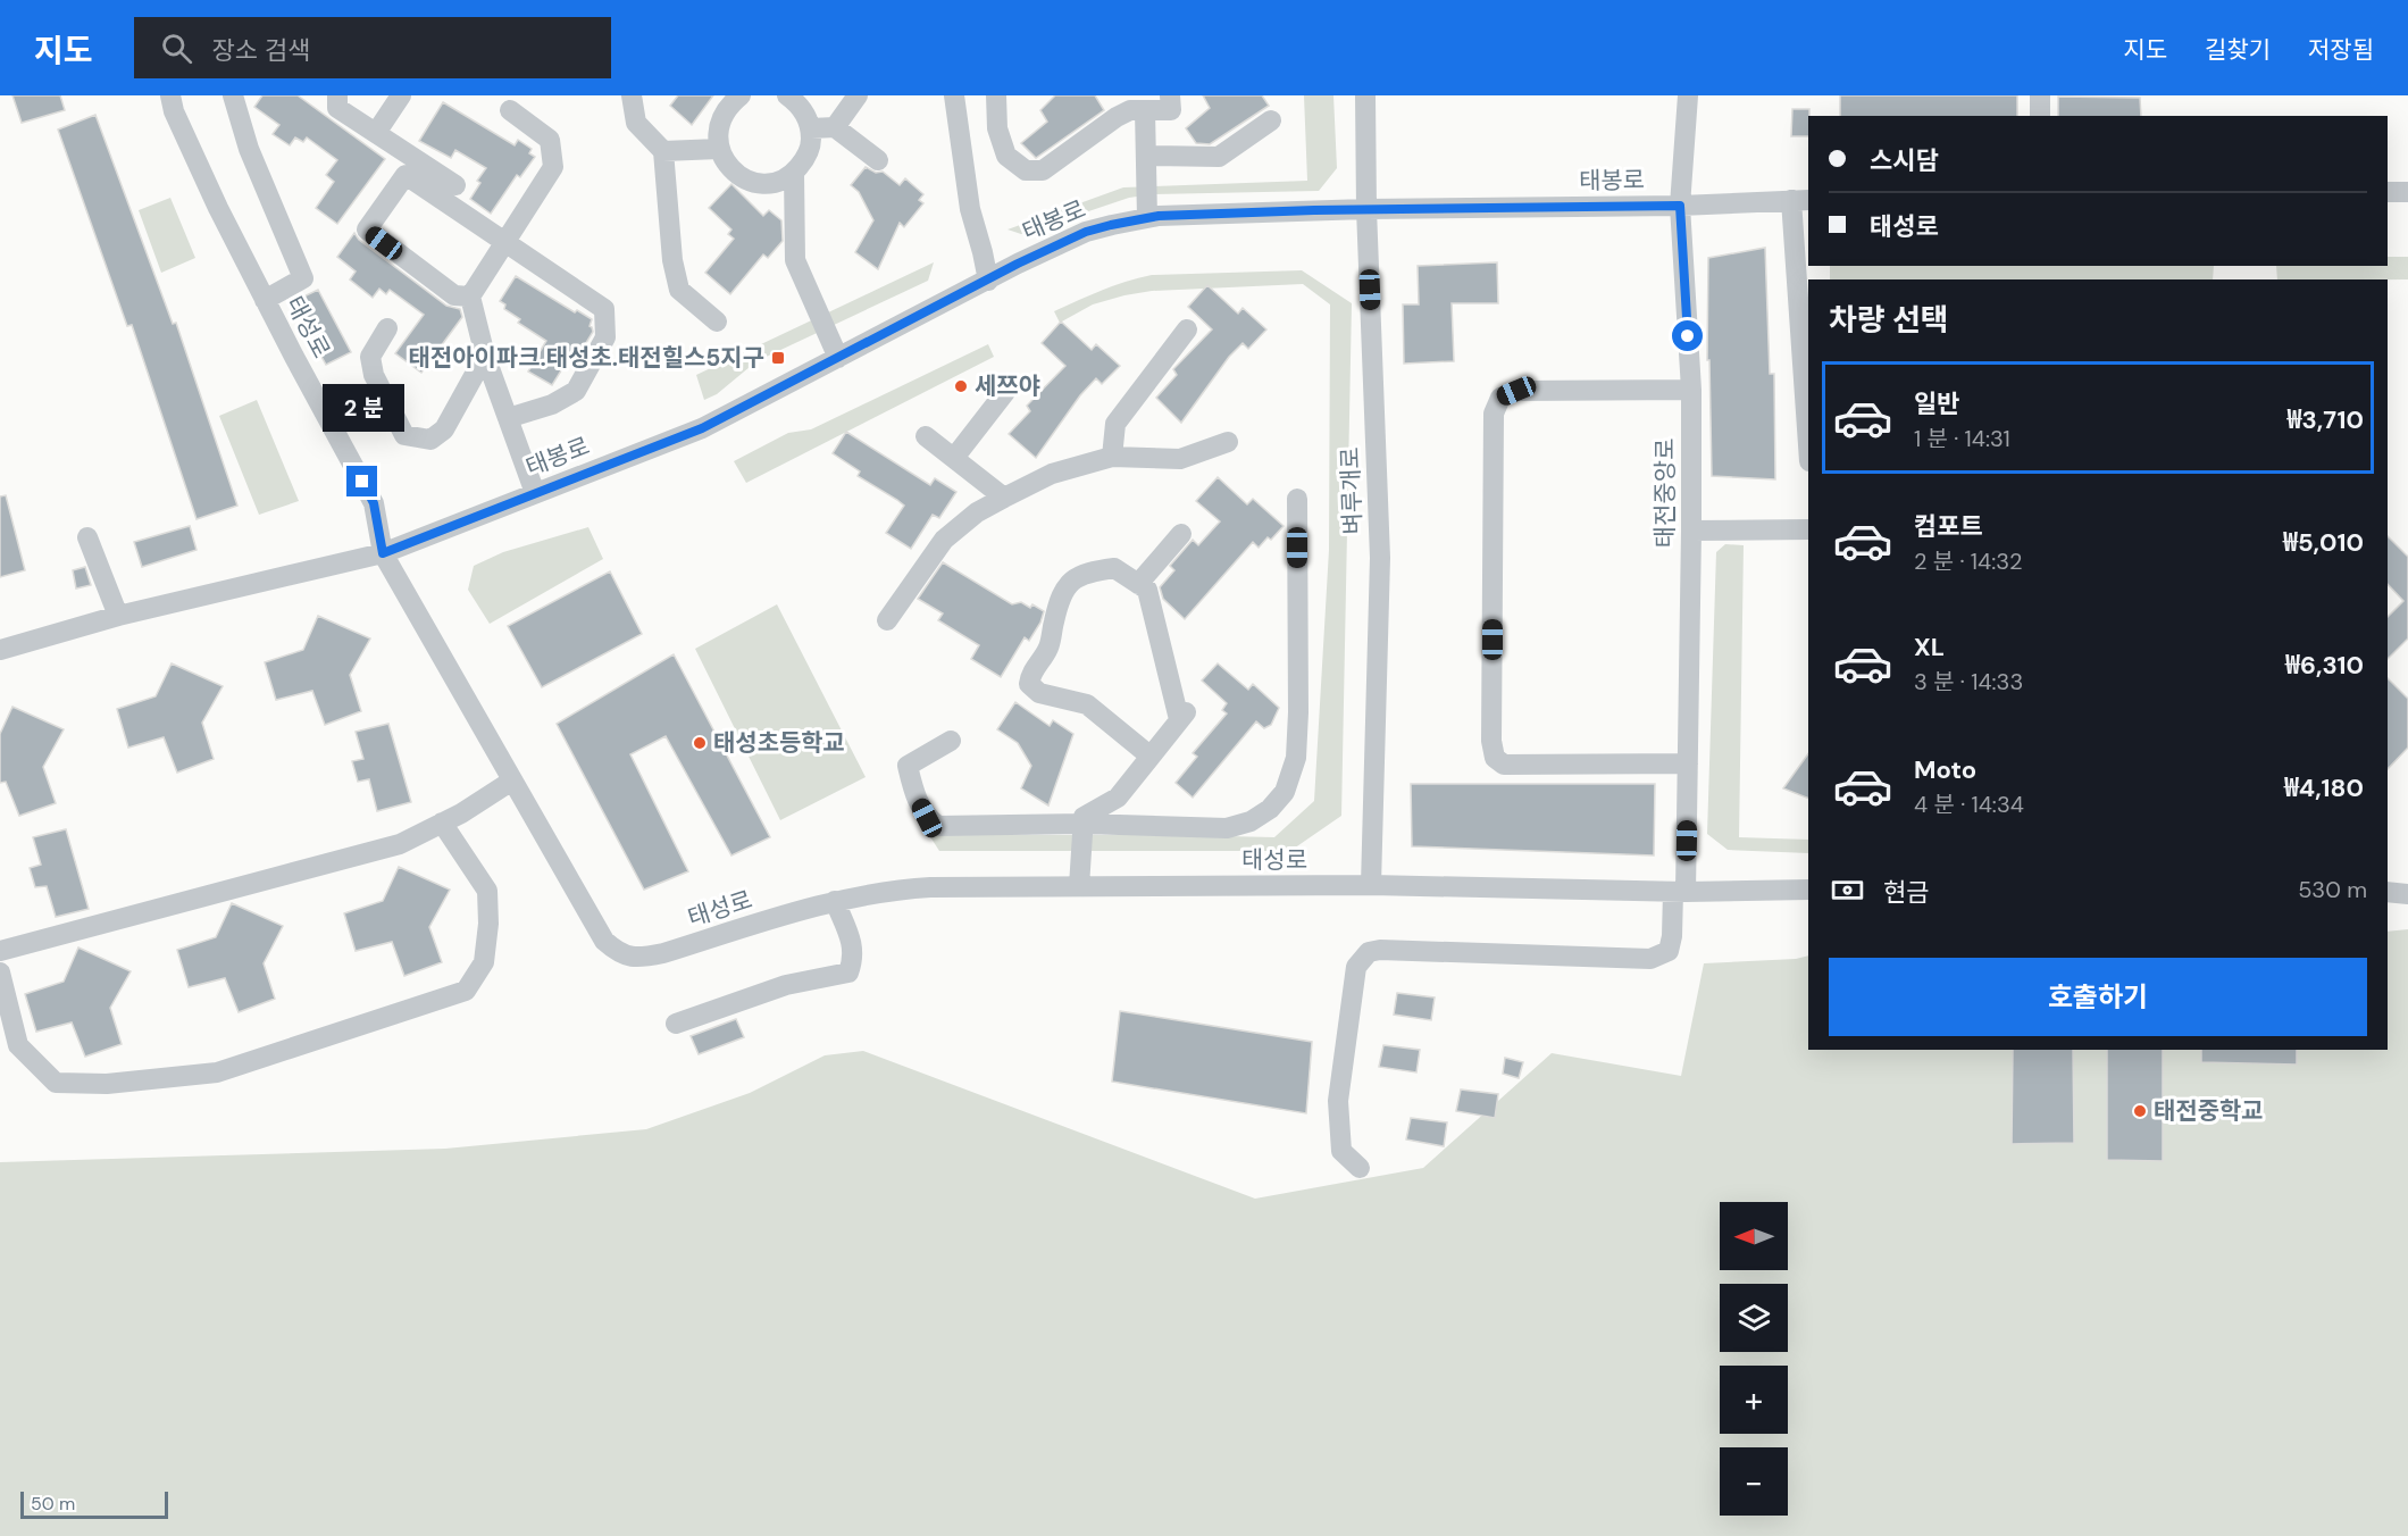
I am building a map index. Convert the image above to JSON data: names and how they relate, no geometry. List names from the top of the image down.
{
  "streets": {
    "street": [
      "태봉로",
      "태성로",
      "벼루개로",
      "태전중앙로"
    ]
  },
  "crossings": [
    ["태봉로", "태성로"],
    ["태봉로", "벼루개로"],
    ["태봉로", "태전중앙로"],
    ["태성로", "벼루개로"],
    ["태성로", "태전중앙로"]
  ],
  "places": {
    "transit": ["태전아이파크.태성초.태전힐스5지구"],
    "other": ["세쯔야", "태성초등학교", "태전중학교"]
  },
  "scale_bar": "50 m",
  "north": "left",
  "page": {
    "header": "지도",
    "search": "장소 검색",
    "nav": ["지도", "길찾기", "저장됨"],
    "banner": ["스시담", "태성로"],
    "heading": "차량 선택",
    "list": [
      {
        "name": "일반",
        "note": "1 분 · 14:31",
        "value": "₩3,710"
      },
      {
        "name": "컴포트",
        "note": "2 분 · 14:32",
        "value": "₩5,010"
      },
      {
        "name": "XL",
        "note": "3 분 · 14:33",
        "value": "₩6,310"
      },
      {
        "name": "Moto",
        "note": "4 분 · 14:34",
        "value": "₩4,180"
      }
    ],
    "bubble": "2 분",
    "pay": ["현금", "530 m"],
    "buttons": "호출하기",
    "map_buttons": ["+", "−"],
    "scale": "50 m"
  }
}
